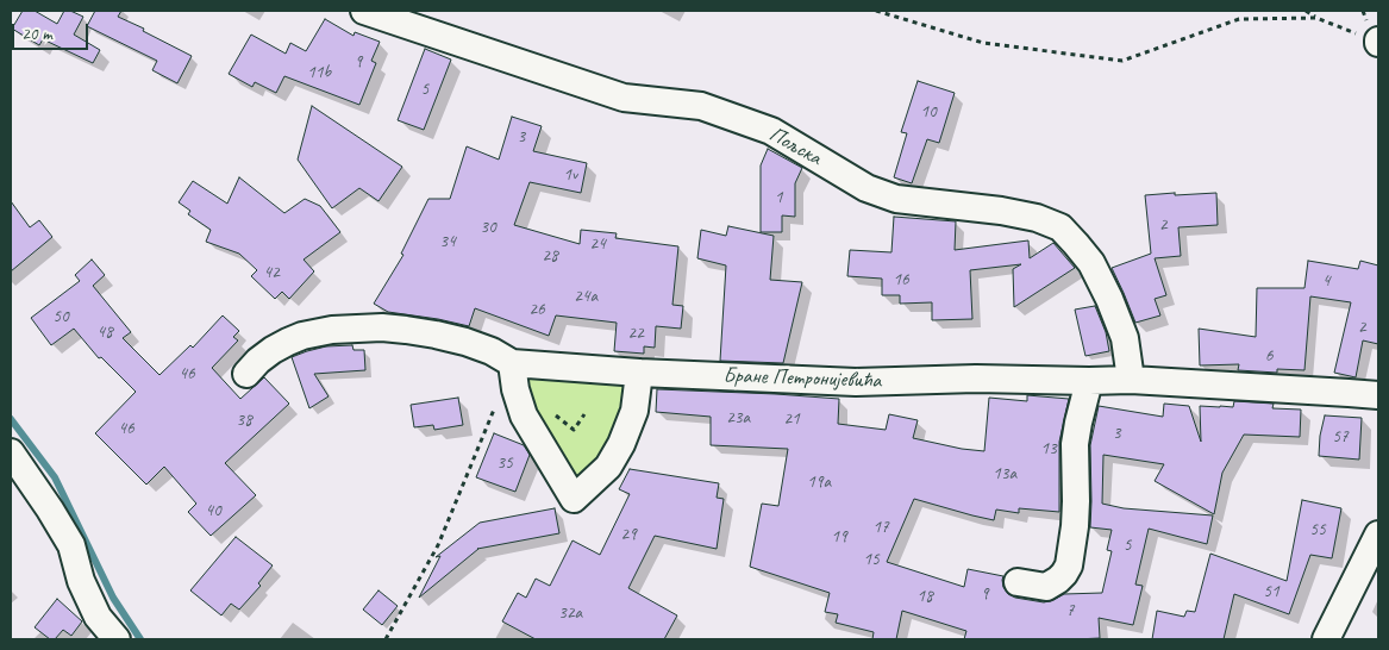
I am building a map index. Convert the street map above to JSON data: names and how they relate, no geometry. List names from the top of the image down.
{
  "streets": {
    "street": ["Пољска", "Бране Петронијевића"]
  },
  "crossings": [
    ["Пољска", "Бране Петронијевића"]
  ],
  "house_numbers": [
    "9",
    "11b",
    "5",
    "10",
    "3",
    "1v",
    "1",
    "2",
    "30",
    "34",
    "24",
    "28",
    "42",
    "16",
    "4",
    "24a",
    "26",
    "50",
    "2",
    "48",
    "22",
    "6",
    "46",
    "23a",
    "21",
    "38",
    "46",
    "3",
    "57",
    "13",
    "35",
    "13a",
    "19a",
    "40",
    "17",
    "55",
    "29",
    "19",
    "5",
    "15",
    "51",
    "9",
    "18",
    "7",
    "32a"
  ],
  "scale_bar": "20 m"
}
